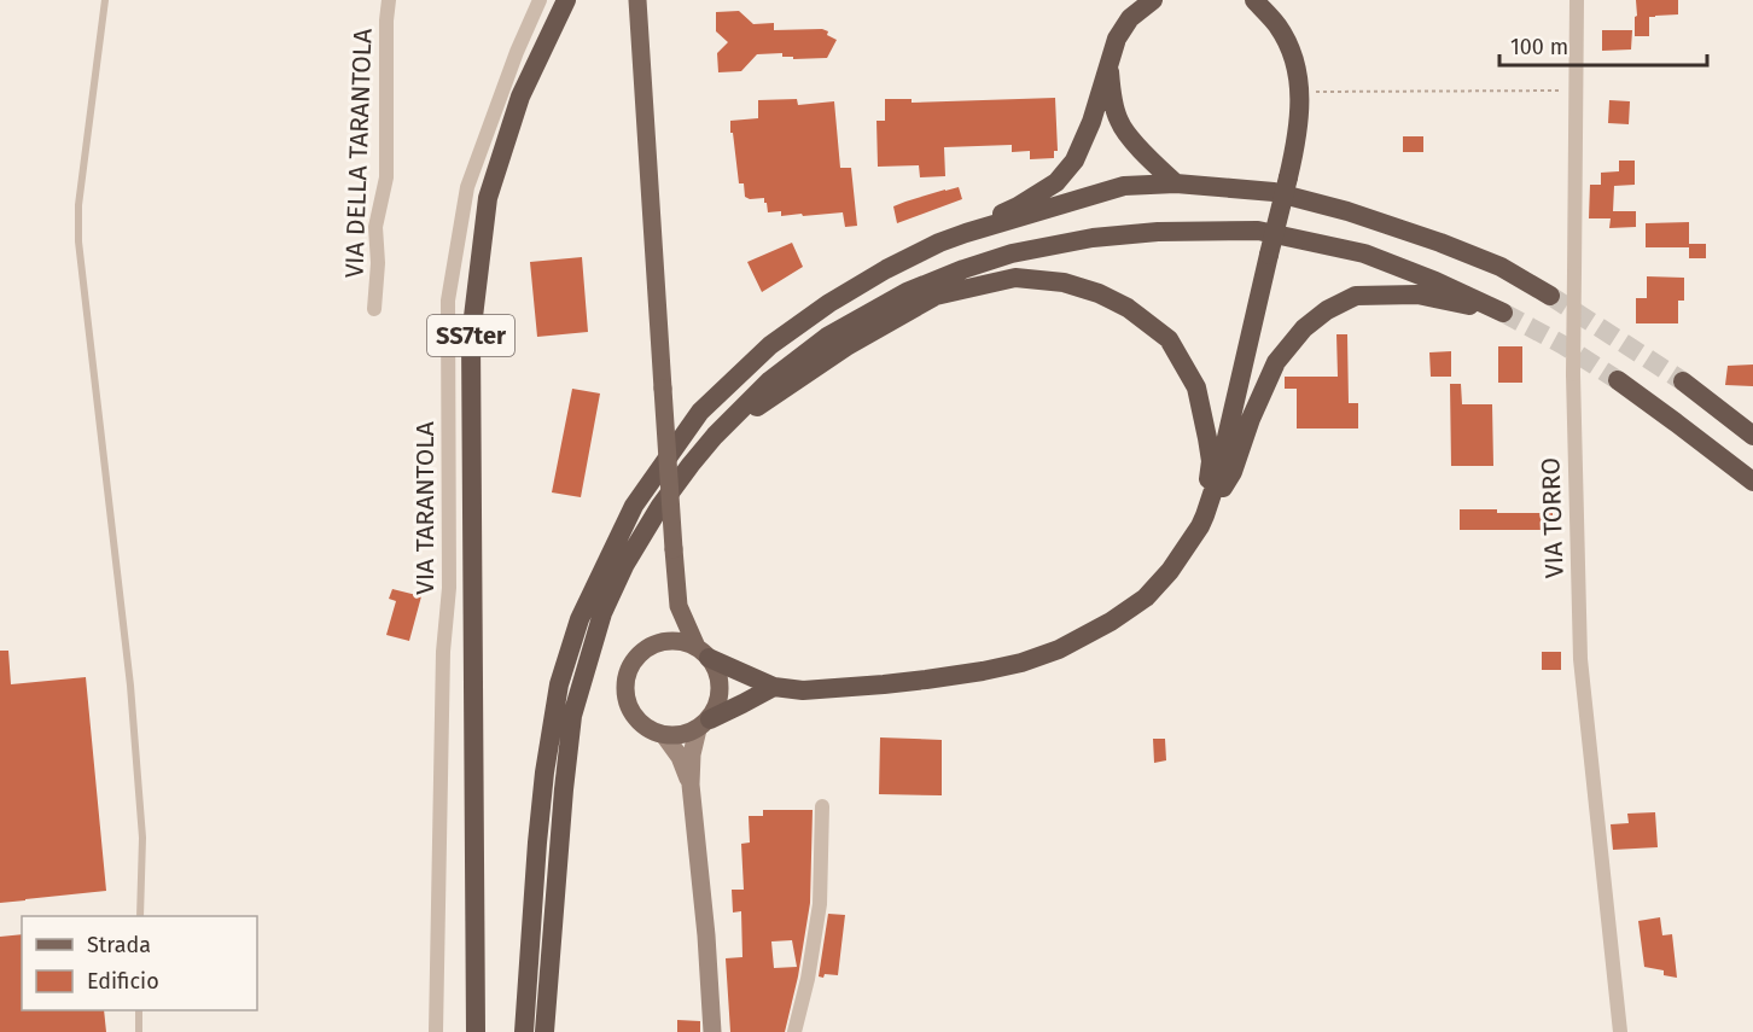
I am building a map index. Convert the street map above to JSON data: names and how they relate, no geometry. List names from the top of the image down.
{
  "streets": {
    "highway": ["SS7ter"],
    "street": ["VIA DELLA TARANTOLA", "VIA TARANTOLA", "VIA TORRO"]
  },
  "legend": ["Strada", "Edificio"],
  "scale_bar": "100 m"
}
